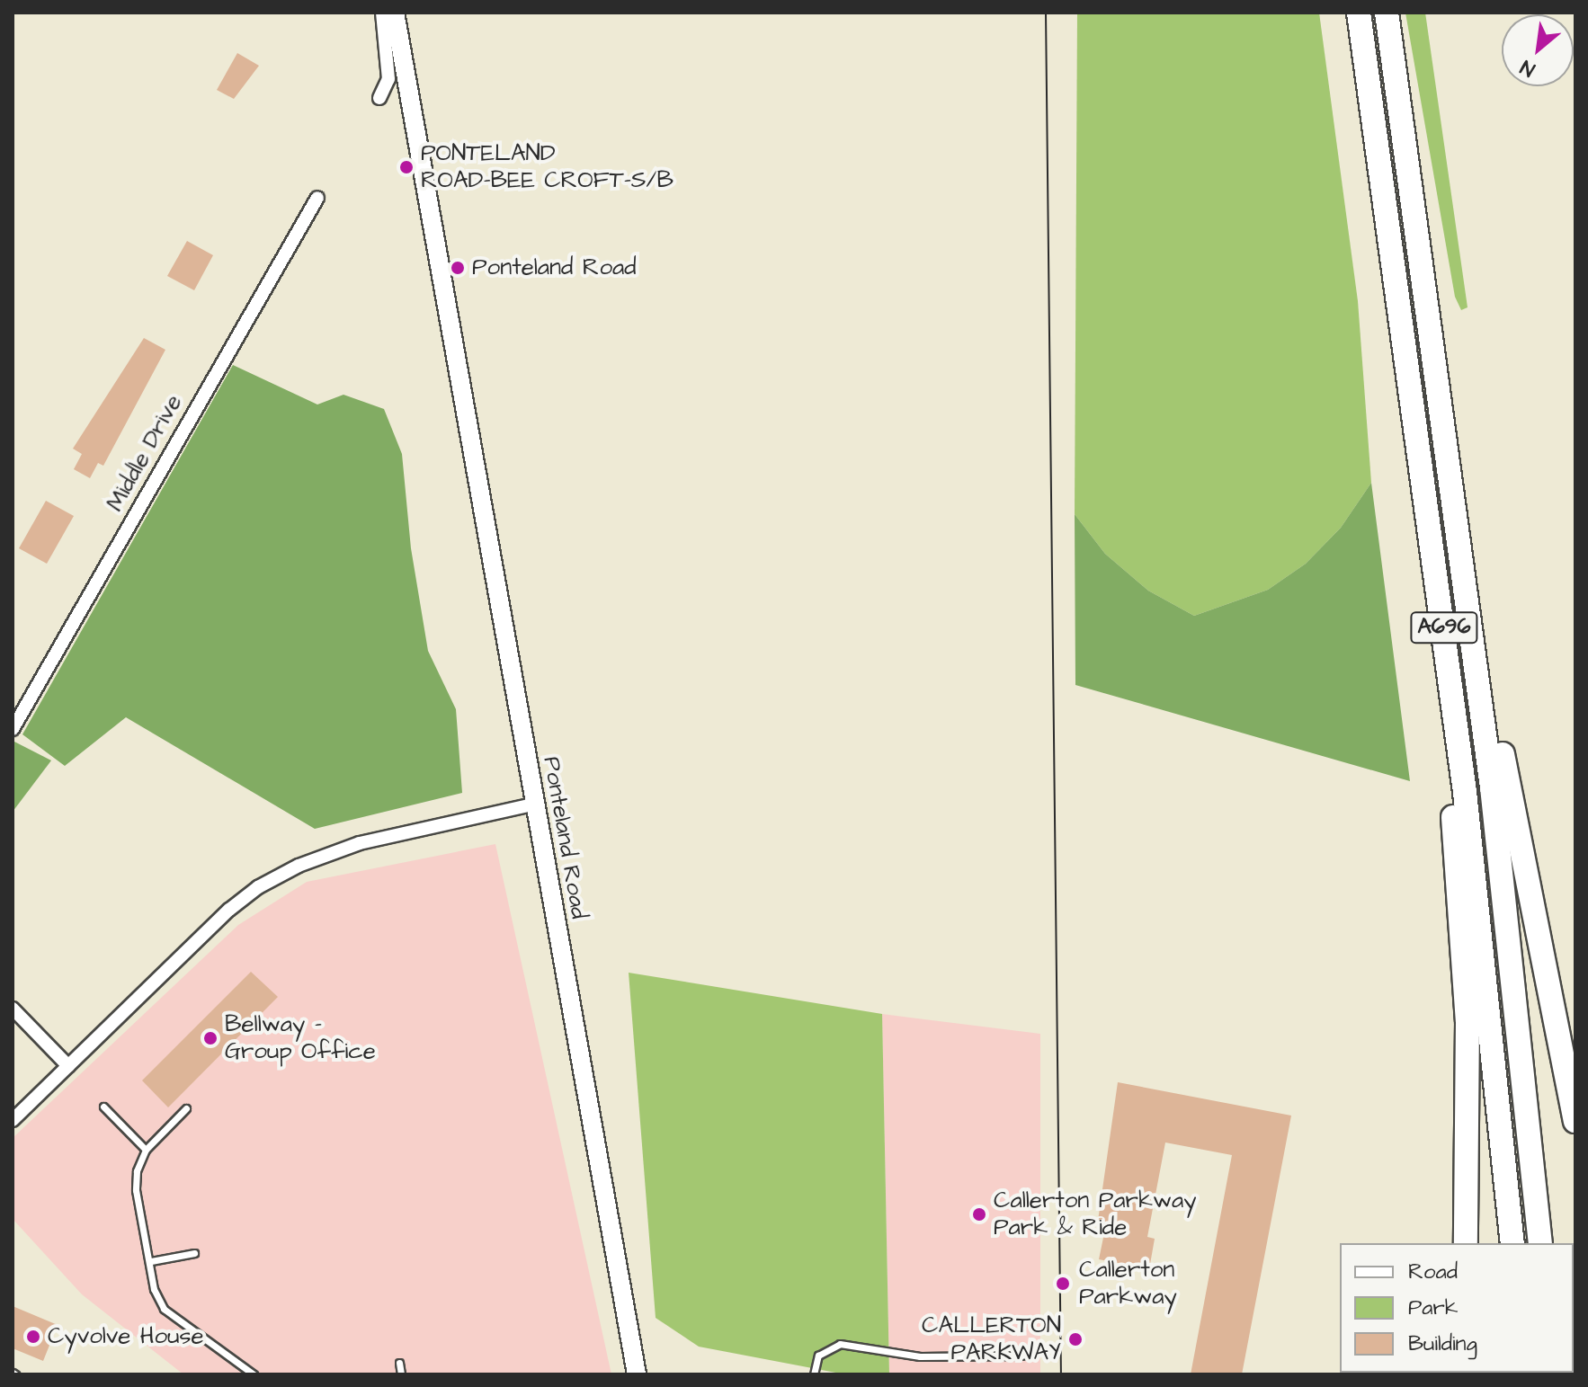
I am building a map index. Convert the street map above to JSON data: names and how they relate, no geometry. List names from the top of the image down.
{
  "streets": {
    "highway": ["A696"],
    "main road": ["Ponteland Road"],
    "street": ["Middle Drive"]
  },
  "places": [
    "PONTELAND ROAD-BEE CROFT-S/B",
    "Ponteland Road",
    "Bellway - Group Office",
    "Callerton Parkway Park & Ride",
    "Callerton Parkway",
    "Cyvolve House",
    "CALLERTON PARKWAY"
  ],
  "legend": ["Road", "Park", "Building"],
  "north": "bottom left"
}
